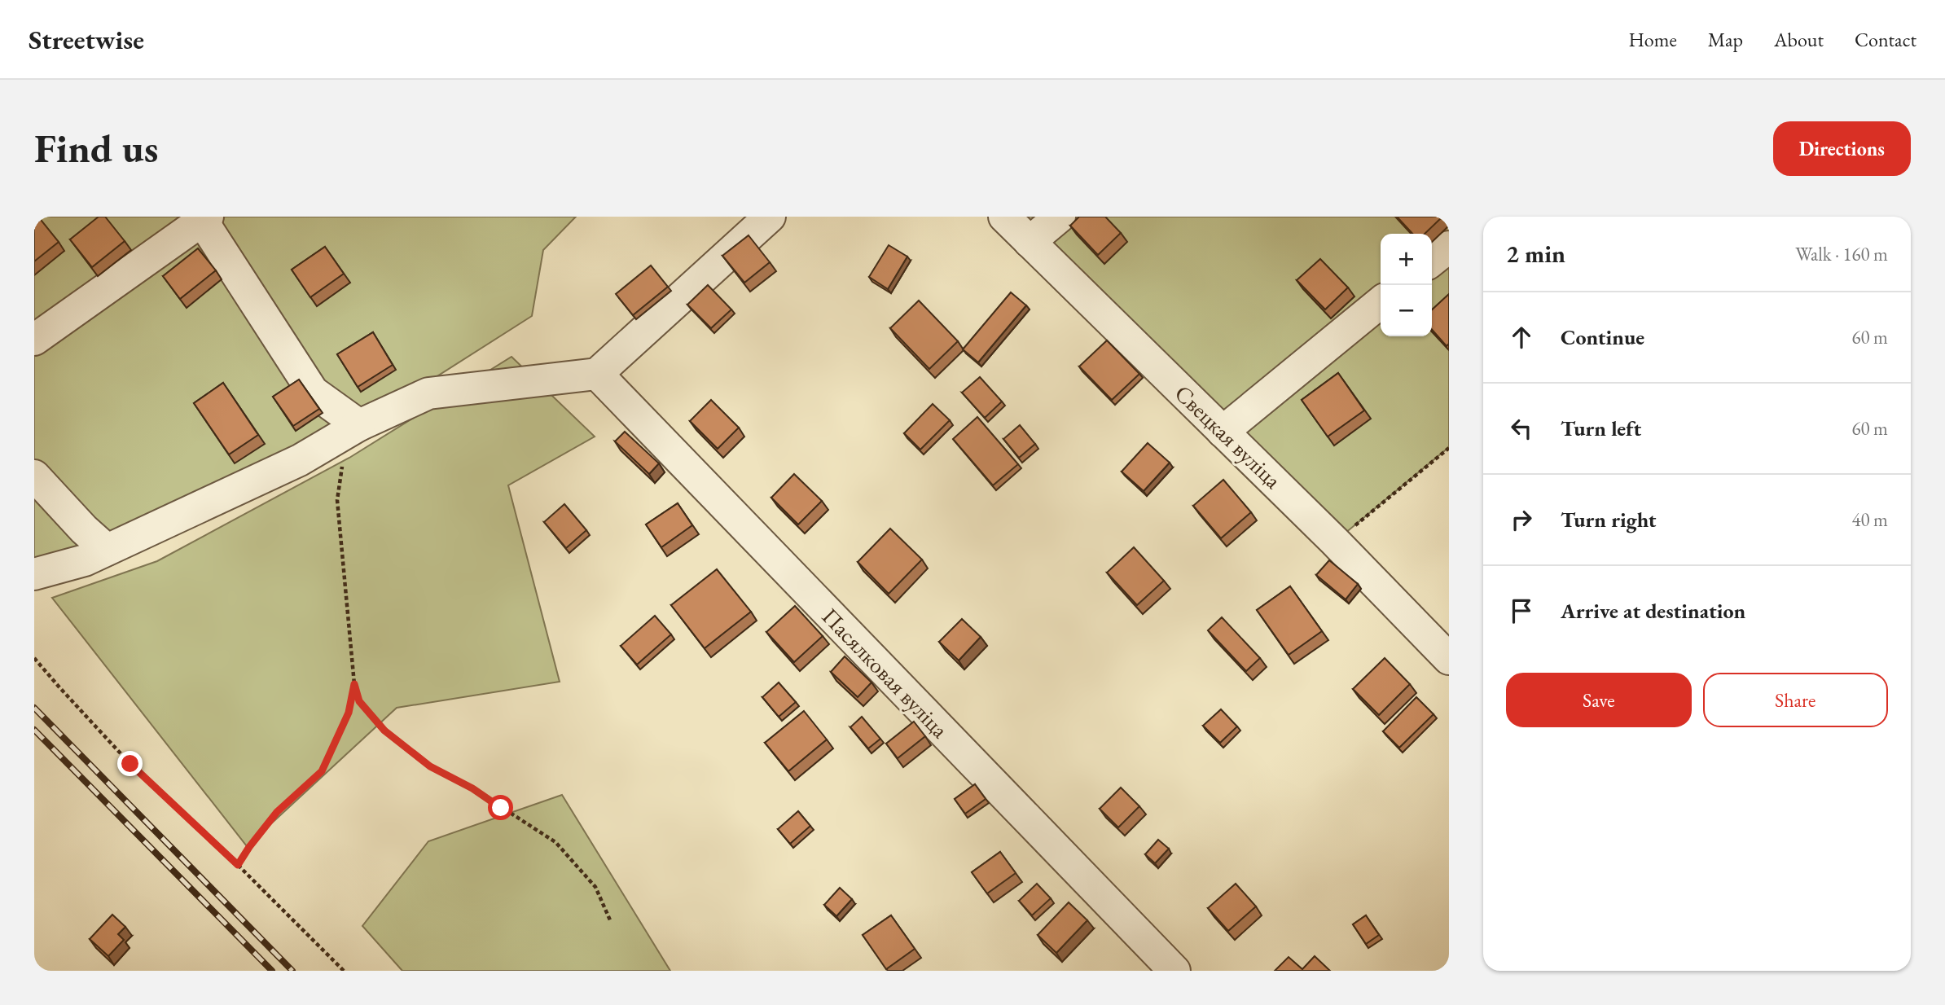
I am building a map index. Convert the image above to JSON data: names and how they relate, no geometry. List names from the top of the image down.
{
  "streets": {
    "street": ["Свецкая вуліца", "Пасялковая вуліца"]
  },
  "page": {
    "header": "Streetwise",
    "nav": [
      "Home",
      "Map",
      "About",
      "Contact"
    ],
    "buttons": [
      "Directions",
      ["Save", "Share"]
    ],
    "title": "Find us",
    "heading": ["2 min", "Walk · 160 m"],
    "map_buttons": ["+", "−"],
    "list": [
      ["Continue", "60 m"],
      ["Turn left", "60 m"],
      ["Turn right", "40 m"],
      "Arrive at destination"
    ]
  }
}
